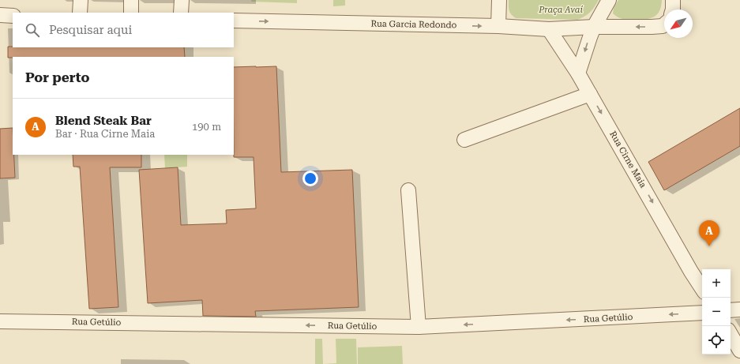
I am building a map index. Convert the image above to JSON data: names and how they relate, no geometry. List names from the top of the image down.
{
  "streets": {
    "street": ["Rua Garcia Redondo", "Rua Cirne Maia", "Rua Getúlio"]
  },
  "crossings": [
    ["Rua Garcia Redondo", "Rua Cirne Maia"]
  ],
  "one_way": ["Rua Garcia Redondo", "Rua Cirne Maia", "Rua Getúlio"],
  "parks": ["Praça Avaí"],
  "north": "bottom left",
  "page": {
    "search": "Pesquisar aqui",
    "heading": "Por perto",
    "list": [
      {
        "mark": "A",
        "name": "Blend Steak Bar",
        "note": "Bar · Rua Cirne Maia",
        "value": "190 m"
      }
    ],
    "pins": "A",
    "map_buttons": ["+", "−"]
  }
}
